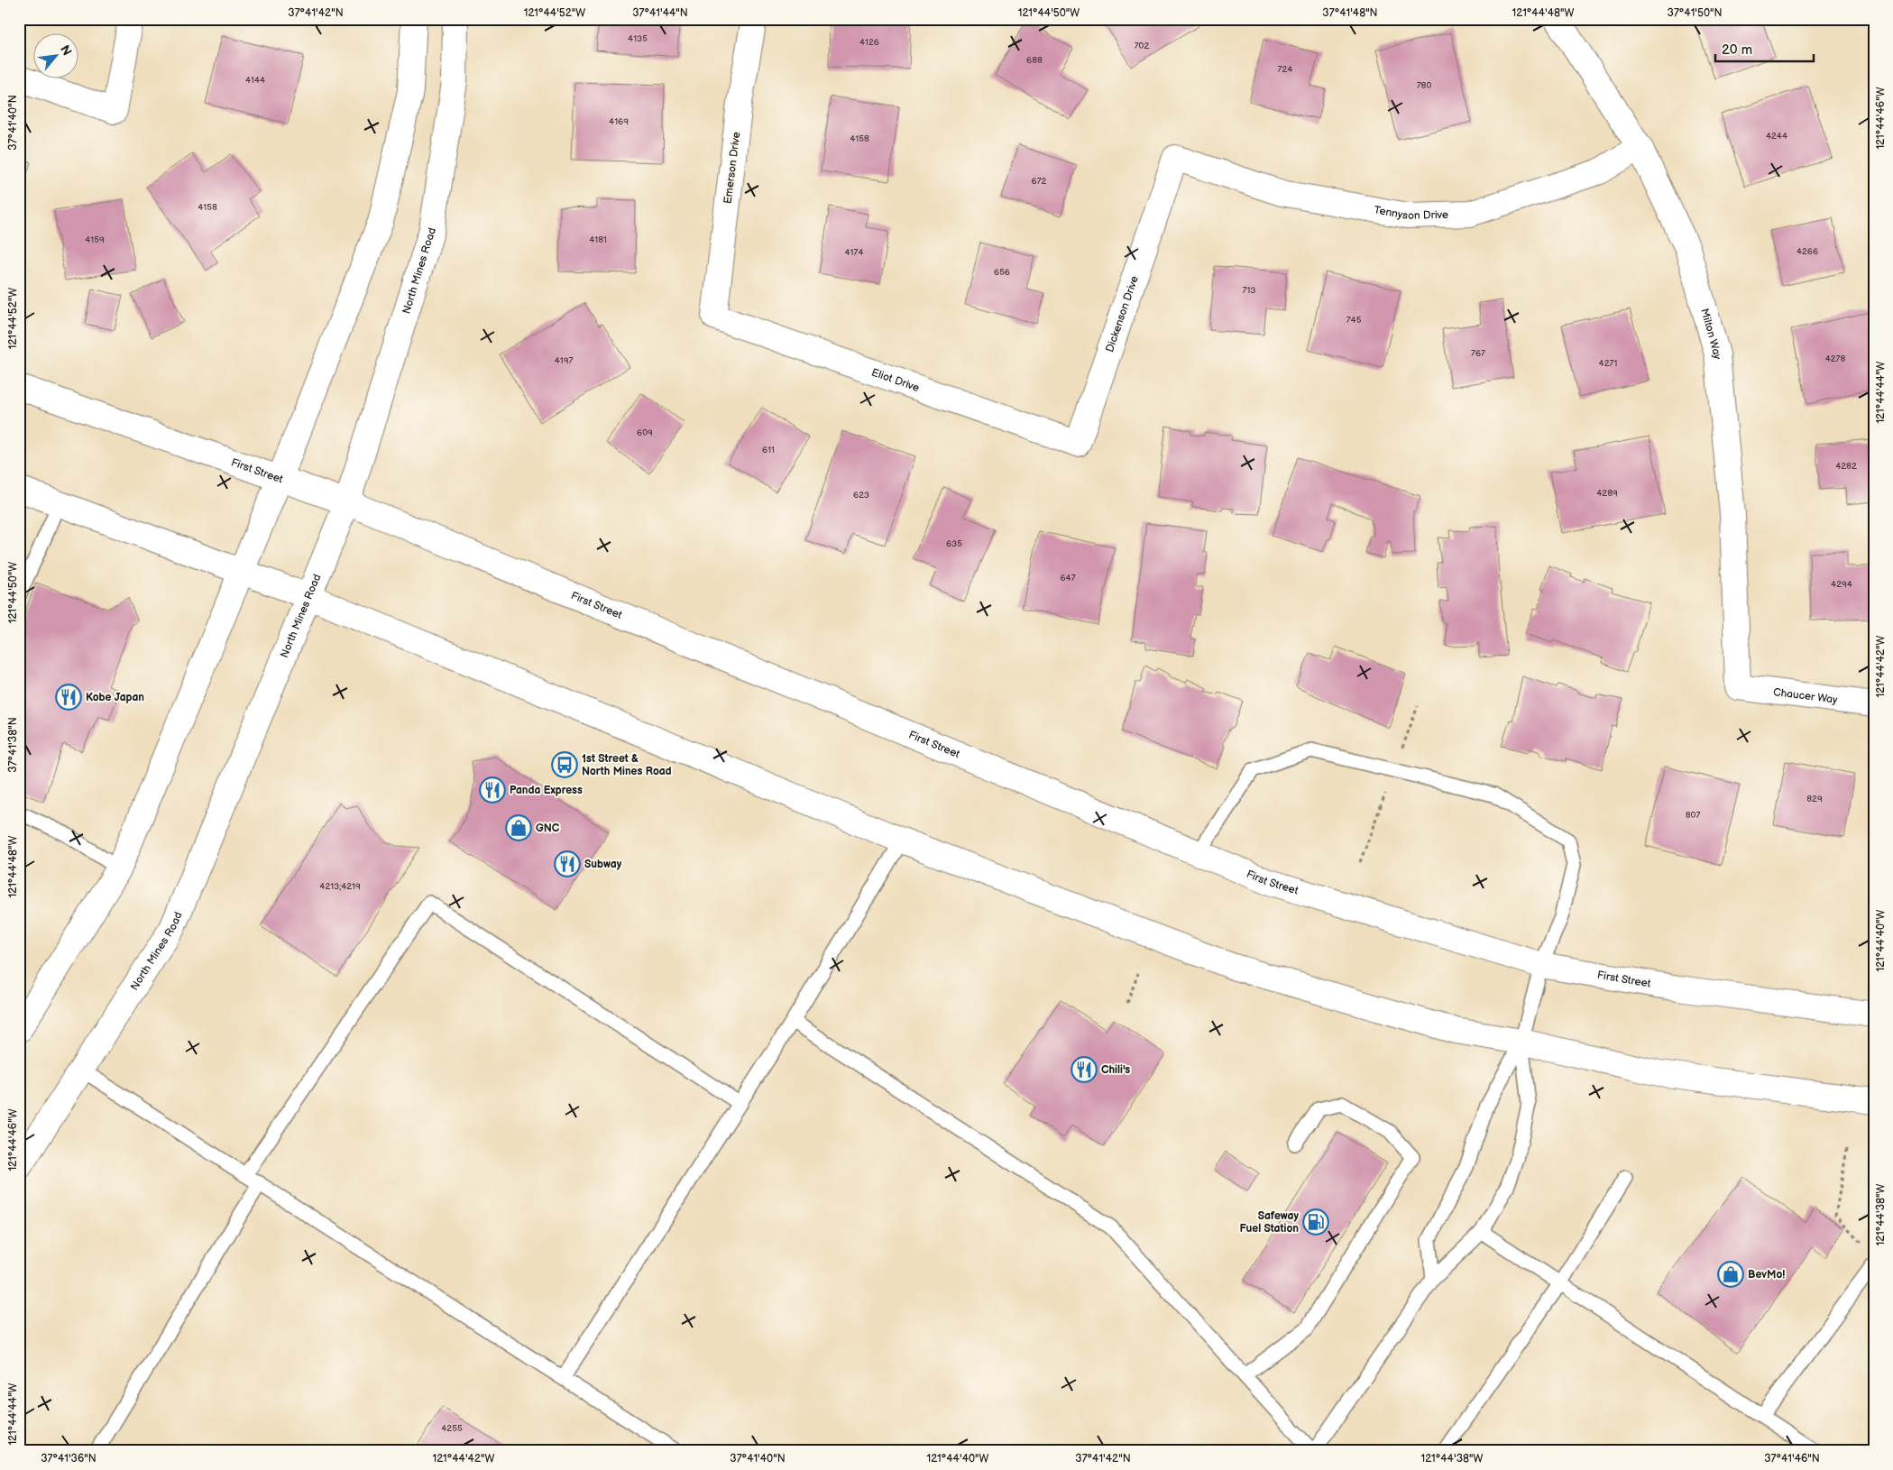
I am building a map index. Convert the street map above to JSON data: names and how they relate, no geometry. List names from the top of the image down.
{
  "streets": {
    "main road": [
      "Emerson Drive",
      "Tennyson Drive",
      "North Mines Road",
      "Dickenson Drive",
      "Milton Way",
      "Eliot Drive",
      "First Street",
      "Chaucer Way"
    ]
  },
  "crossings": [
    ["Emerson Drive", "Eliot Drive"],
    ["Tennyson Drive", "Dickenson Drive"],
    ["Tennyson Drive", "Milton Way"],
    ["North Mines Road", "First Street"],
    ["Dickenson Drive", "Eliot Drive"],
    ["Milton Way", "Chaucer Way"]
  ],
  "places": {
    "restaurant": [
      "Kobe Japan",
      "Panda Express",
      "Subway",
      "Chili's"
    ],
    "bus stop": ["1st Street & North Mines Road"],
    "shop": ["GNC", "BevMo!"],
    "fuel station": ["Safeway Fuel Station"]
  },
  "house_numbers": [
    "4135",
    "4126",
    "702",
    "688",
    "724",
    "4144",
    "780",
    "4169",
    "4244",
    "4158",
    "672",
    "4158",
    "4159",
    "4181",
    "4266",
    "4174",
    "656",
    "713",
    "745",
    "767",
    "4278",
    "4197",
    "4271",
    "609",
    "611",
    "4282",
    "4289",
    "623",
    "635",
    "647",
    "4294",
    "829",
    "807",
    "4213;4219",
    "4255"
  ],
  "scale_bar": "20 m",
  "north": "top right",
  "coordinates": [
    "37°41'42\"N",
    "121°44'52\"W",
    "37°41'44\"N",
    "121°44'50\"W",
    "37°41'48\"N",
    "121°44'48\"W",
    "37°41'50\"N",
    "121°44'46\"W",
    "37°41'40\"N",
    "121°44'44\"W",
    "121°44'42\"W",
    "37°41'38\"N",
    "121°44'40\"W",
    "121°44'38\"W",
    "37°41'36\"N",
    "37°41'46\"N"
  ]
}
